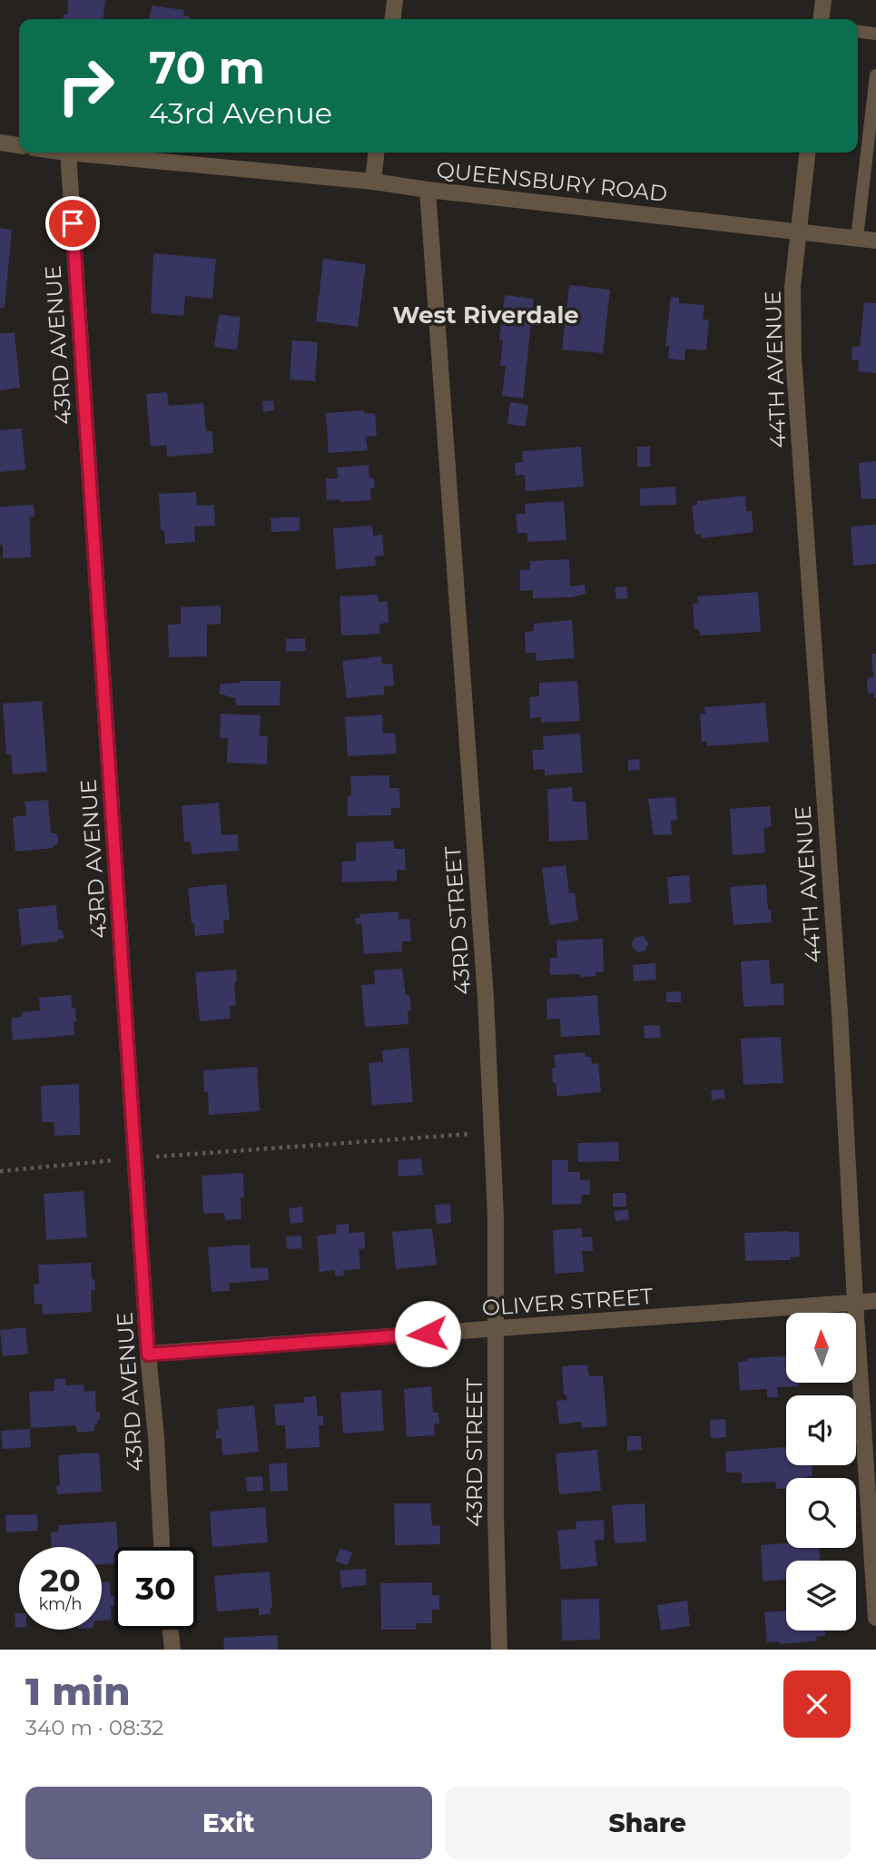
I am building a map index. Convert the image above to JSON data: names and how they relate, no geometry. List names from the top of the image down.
{
  "streets": {
    "street": [
      "QUEENSBURY ROAD",
      "43RD AVENUE",
      "44TH AVENUE",
      "43RD STREET",
      "OLIVER STREET"
    ]
  },
  "crossings": [
    ["QUEENSBURY ROAD", "43RD AVENUE"],
    ["QUEENSBURY ROAD", "44TH AVENUE"],
    ["QUEENSBURY ROAD", "43RD STREET"],
    ["43RD AVENUE", "OLIVER STREET"],
    ["44TH AVENUE", "OLIVER STREET"],
    ["43RD STREET", "OLIVER STREET"]
  ],
  "districts": ["West Riverdale"],
  "north": "top",
  "page": {
    "turn": ["70 m", "43rd Avenue"],
    "speed": "20 km/h",
    "limit": "30",
    "heading": ["1 min", "340 m · 08:32"],
    "buttons": ["Exit", "Share"]
  }
}
